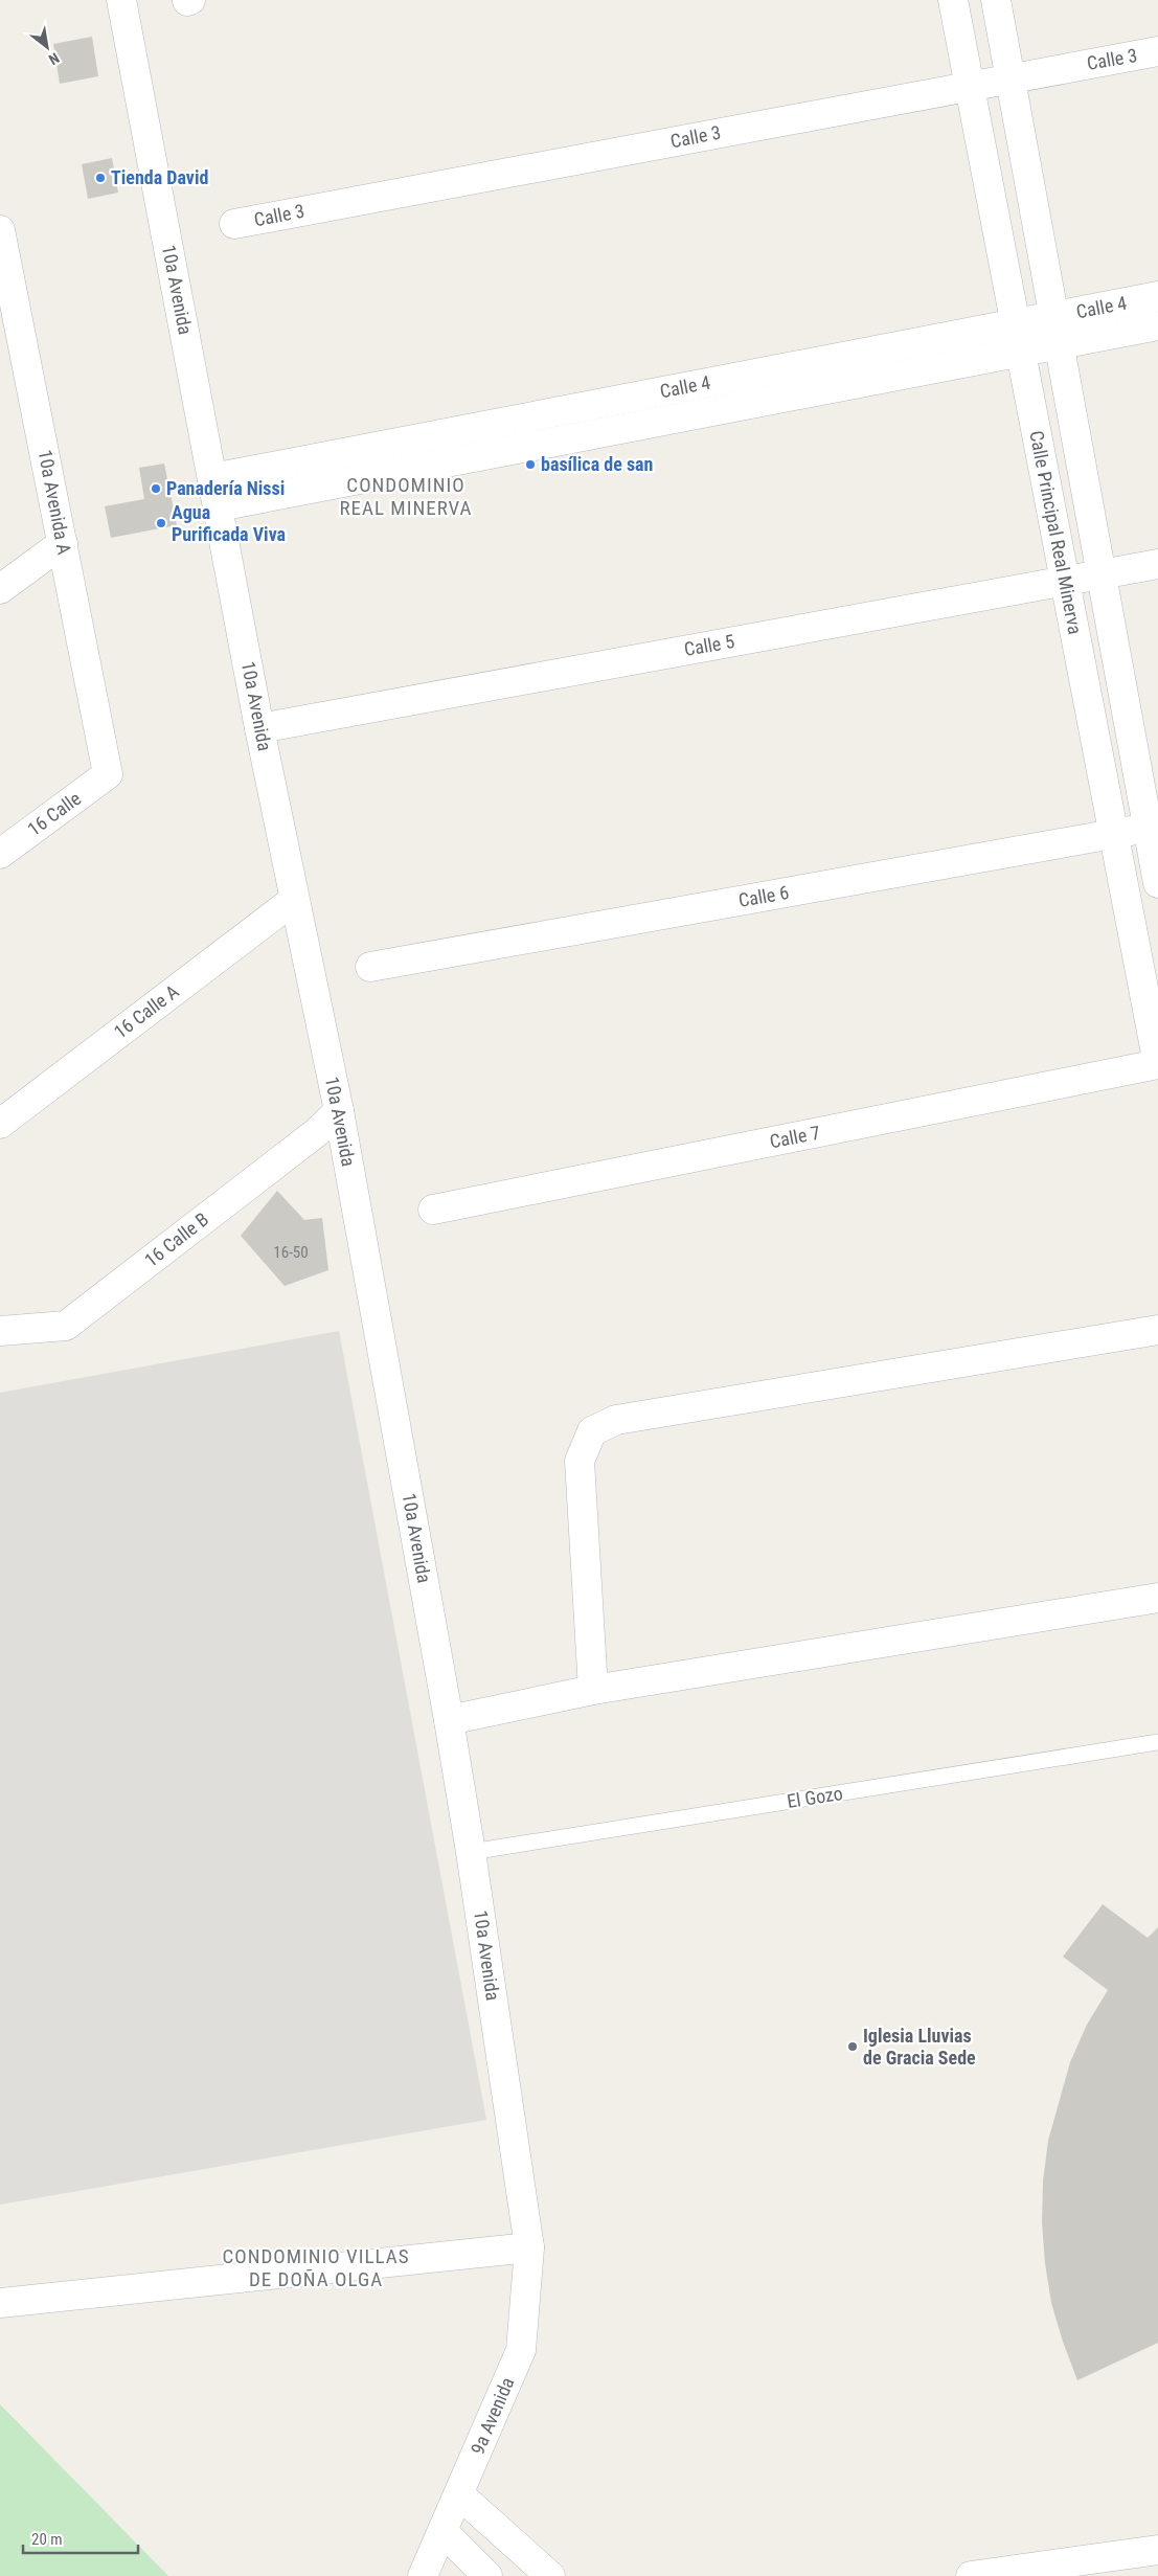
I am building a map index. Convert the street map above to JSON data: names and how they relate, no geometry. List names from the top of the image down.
{
  "streets": {
    "street": [
      "Calle 3",
      "10a Avenida",
      "Calle 4",
      "10a Avenida A",
      "Calle Principal Real Minerva",
      "Calle 5",
      "16 Calle",
      "Calle 6",
      "16 Calle A",
      "Calle 7",
      "16 Calle B",
      "9a Avenida"
    ],
    "lane": ["El Gozo"]
  },
  "crossings": [
    ["Calle 3", "Calle Principal Real Minerva"],
    ["10a Avenida", "Calle 4"],
    ["10a Avenida", "Calle 5"],
    ["10a Avenida", "16 Calle A"],
    ["10a Avenida", "16 Calle B"],
    ["10a Avenida", "El Gozo"],
    ["10a Avenida", "9a Avenida"],
    ["Calle 4", "Calle Principal Real Minerva"],
    ["10a Avenida A", "16 Calle"],
    ["Calle Principal Real Minerva", "Calle 5"],
    ["Calle Principal Real Minerva", "Calle 6"],
    ["Calle Principal Real Minerva", "Calle 7"]
  ],
  "districts": ["CONDOMINIO REAL MINERVA", "CONDOMINIO VILLAS DE DOÑA OLGA"],
  "places": [
    "Tienda David",
    "basílica de san",
    "Panadería Nissi",
    "Agua Purificada Viva",
    "Iglesia Lluvias de Gracia Sede"
  ],
  "house_numbers": ["16-50"],
  "scale_bar": "20 m",
  "north": "bottom right"
}
